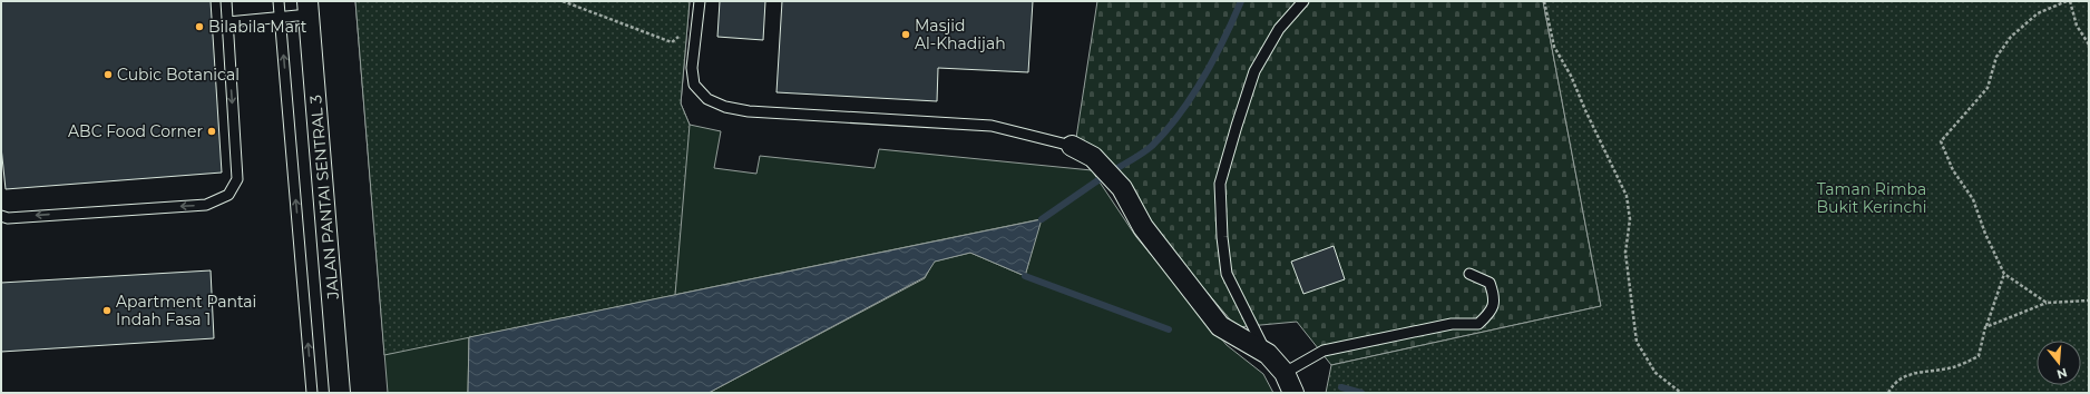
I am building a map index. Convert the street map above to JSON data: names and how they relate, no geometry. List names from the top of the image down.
{
  "streets": {
    "street": ["JALAN PANTAI SENTRAL 3"]
  },
  "parks": ["Taman Rimba Bukit Kerinchi"],
  "places": [
    "Bilabila Mart",
    "Masjid Al-Khadijah",
    "Cubic Botanical",
    "ABC Food Corner",
    "Apartment Pantai Indah Fasa 1"
  ],
  "north": "bottom"
}
